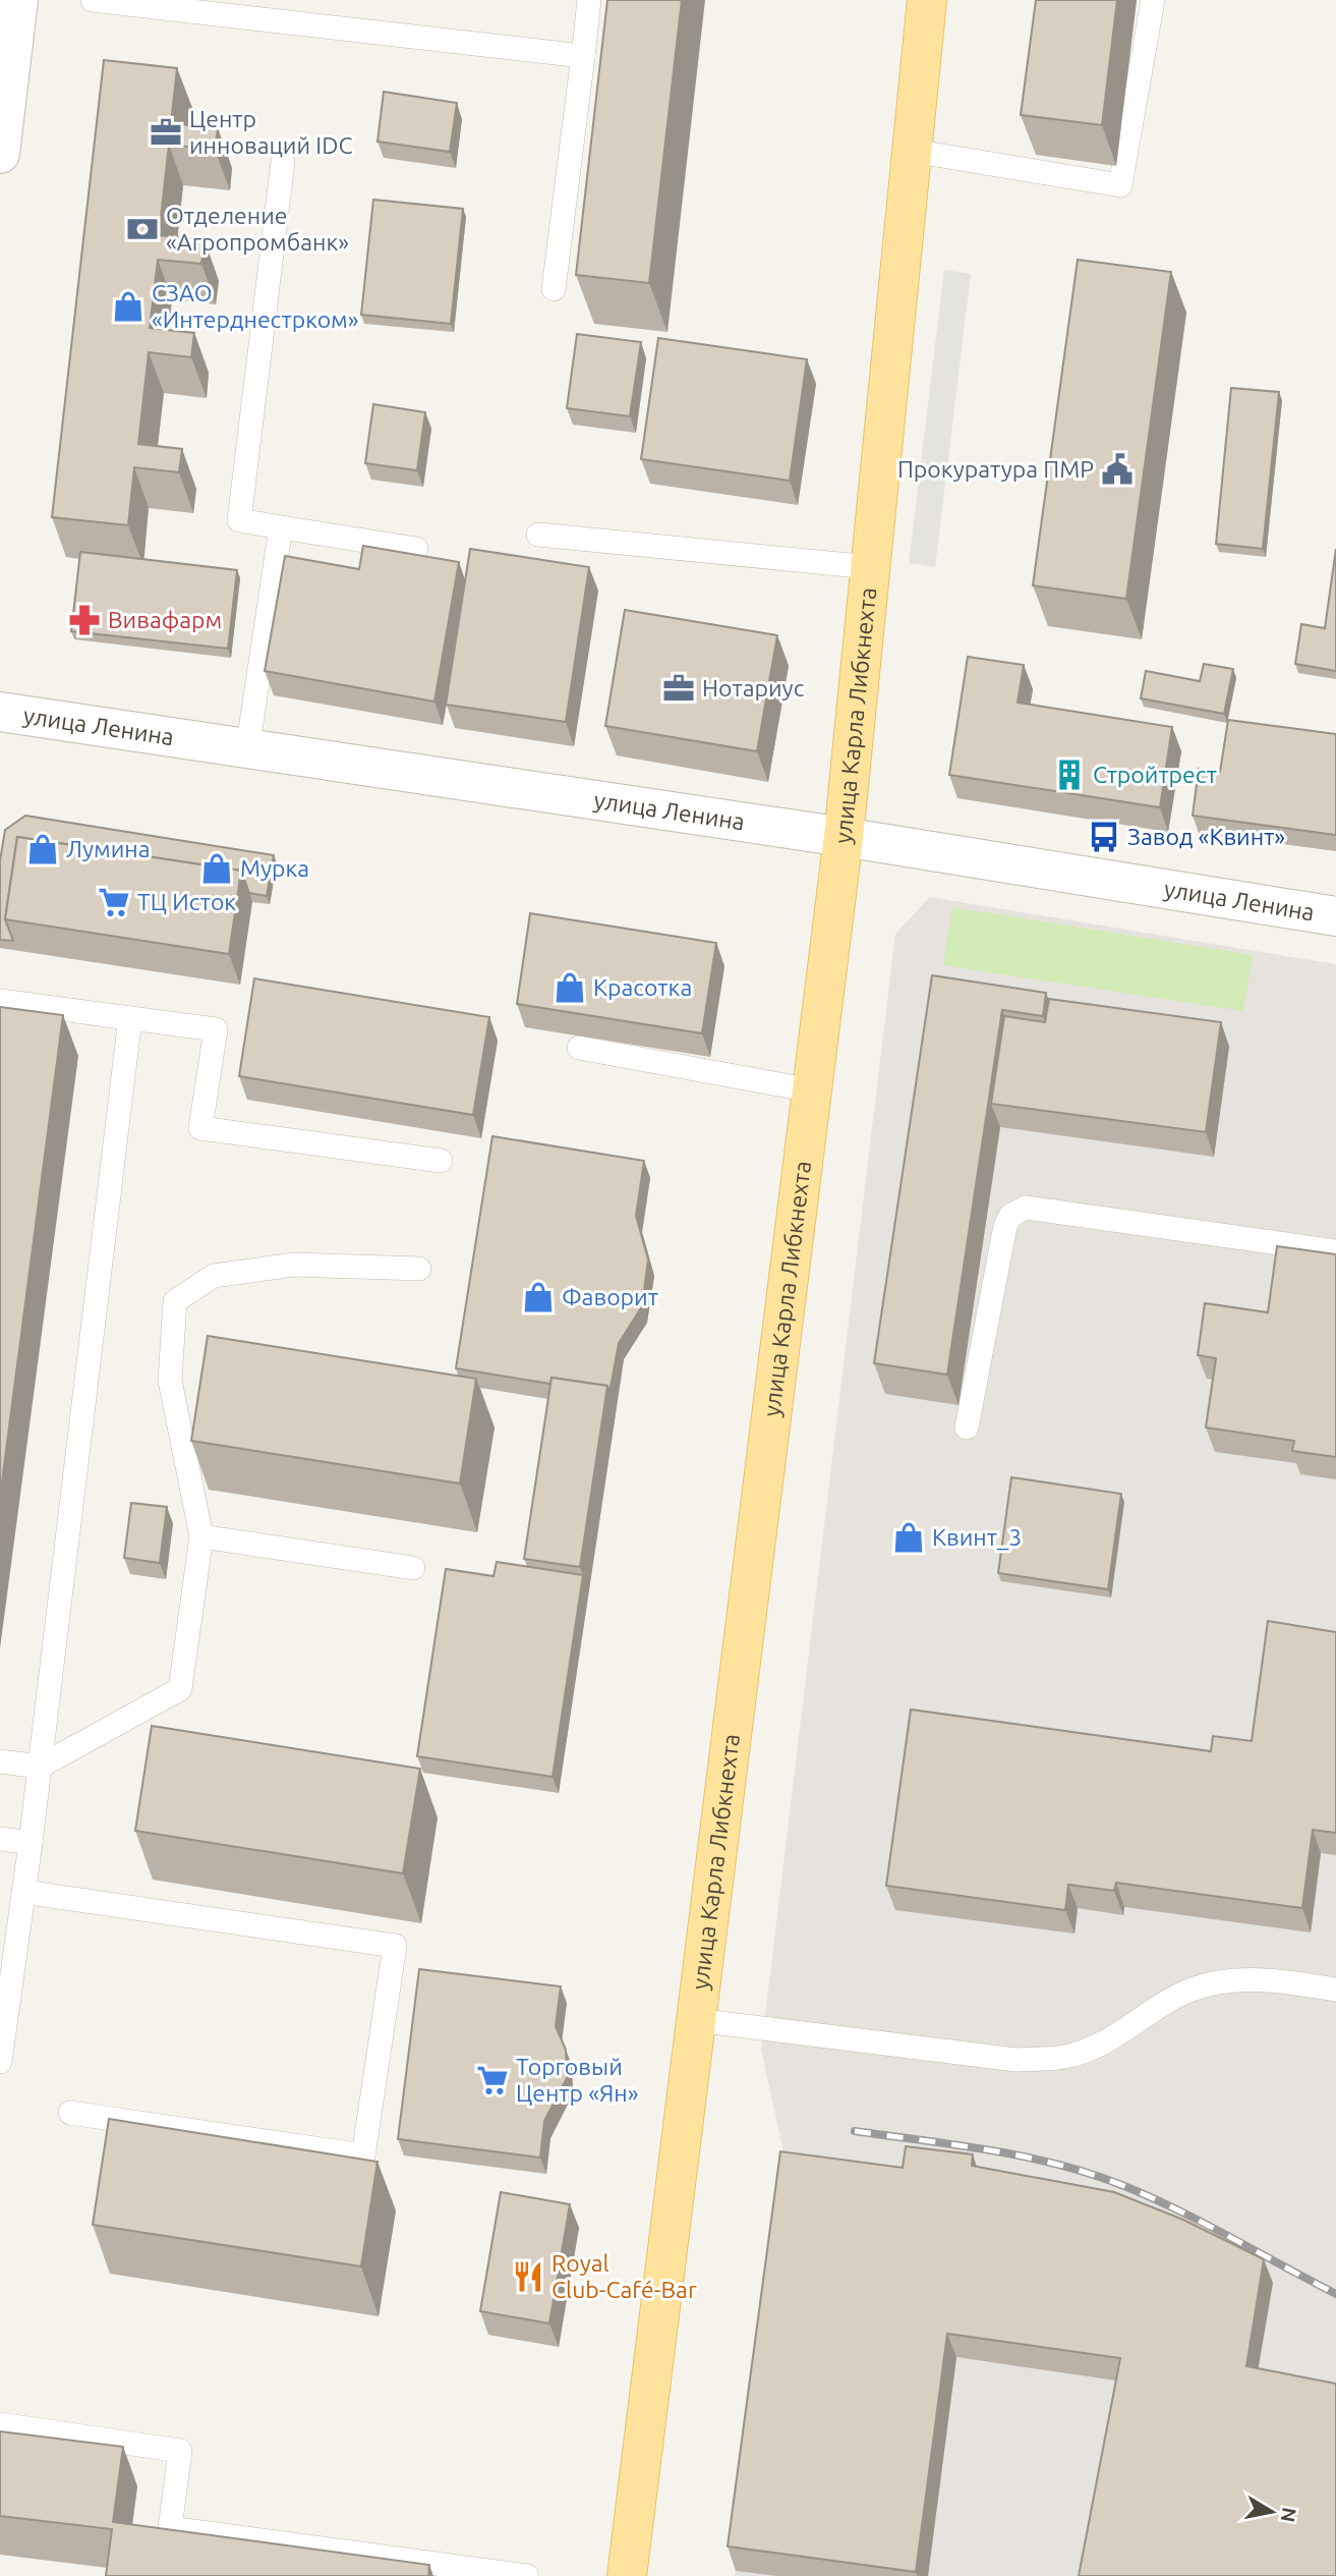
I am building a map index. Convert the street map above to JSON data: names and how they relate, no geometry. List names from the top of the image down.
{
  "streets": {
    "main road": ["улица Карла Либкнехта"],
    "street": ["улица Ленина"]
  },
  "crossings": [
    ["улица Карла Либкнехта", "улица Ленина"]
  ],
  "places": {
    "office": ["Центр инноваций IDC", "Нотариус"],
    "bank": ["Отделение «Агропромбанк»"],
    "shop": [
      "СЗАО «Интерднестрком»",
      "Лумина",
      "Мурка",
      "Красотка",
      "Фаворит",
      "Квинт_3"
    ],
    "public building": ["Прокуратура ПМР"],
    "pharmacy": ["Вивафарм"],
    "building": ["Стройтрест"],
    "bus stop": ["Завод «Квинт»"],
    "supermarket": ["ТЦ Исток", "Торговый Центр «Ян»"],
    "restaurant": ["Royal Club-Café-Bar"]
  },
  "north": "right"
}
